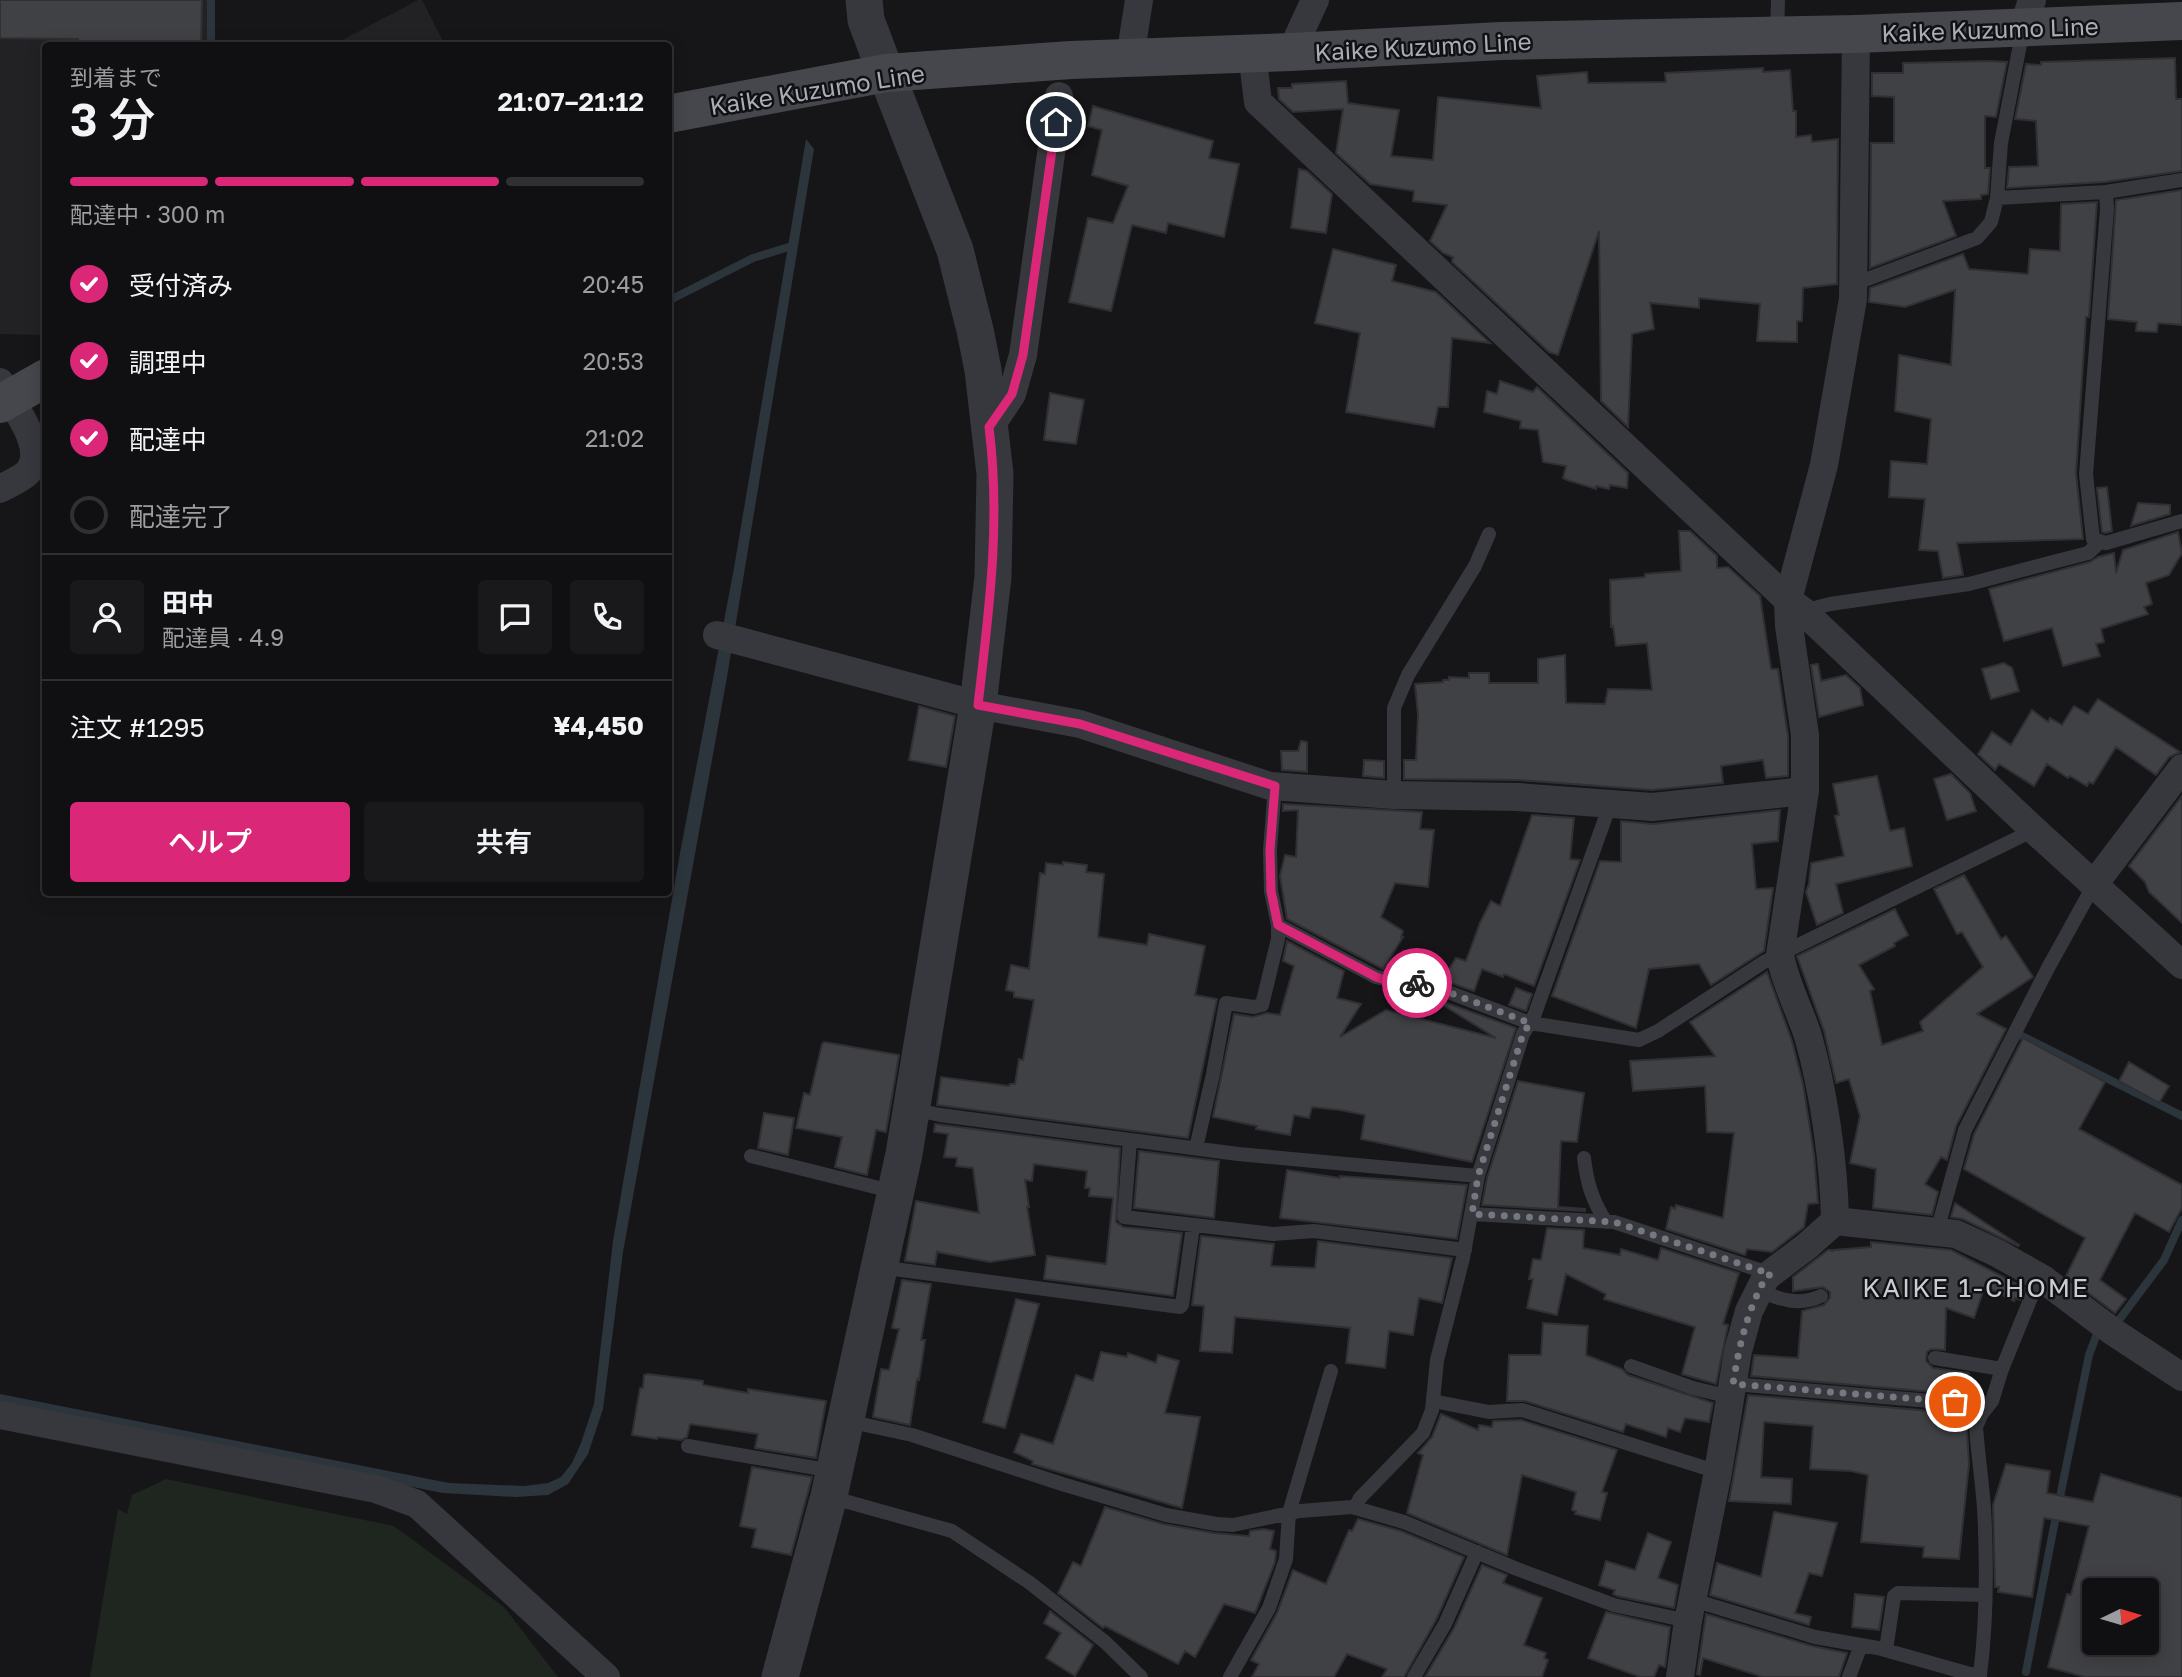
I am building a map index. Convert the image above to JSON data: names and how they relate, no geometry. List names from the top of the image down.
{
  "streets": {
    "main road": ["Kaike Kuzumo Line"]
  },
  "districts": ["KAIKE 1-CHOME"],
  "north": "right",
  "page": {
    "heading": ["3 分", "到着まで", "21:07–21:12"],
    "panel": [
      "田中",
      "配達員 · 4.9",
      "注文 #1295",
      "¥4,450"
    ],
    "bar": "配達中 · 300 m",
    "list": [
      ["受付済み", "20:45"],
      ["調理中", "20:53"],
      ["配達中", "21:02"],
      "配達完了"
    ],
    "buttons": ["ヘルプ", "共有"]
  }
}
